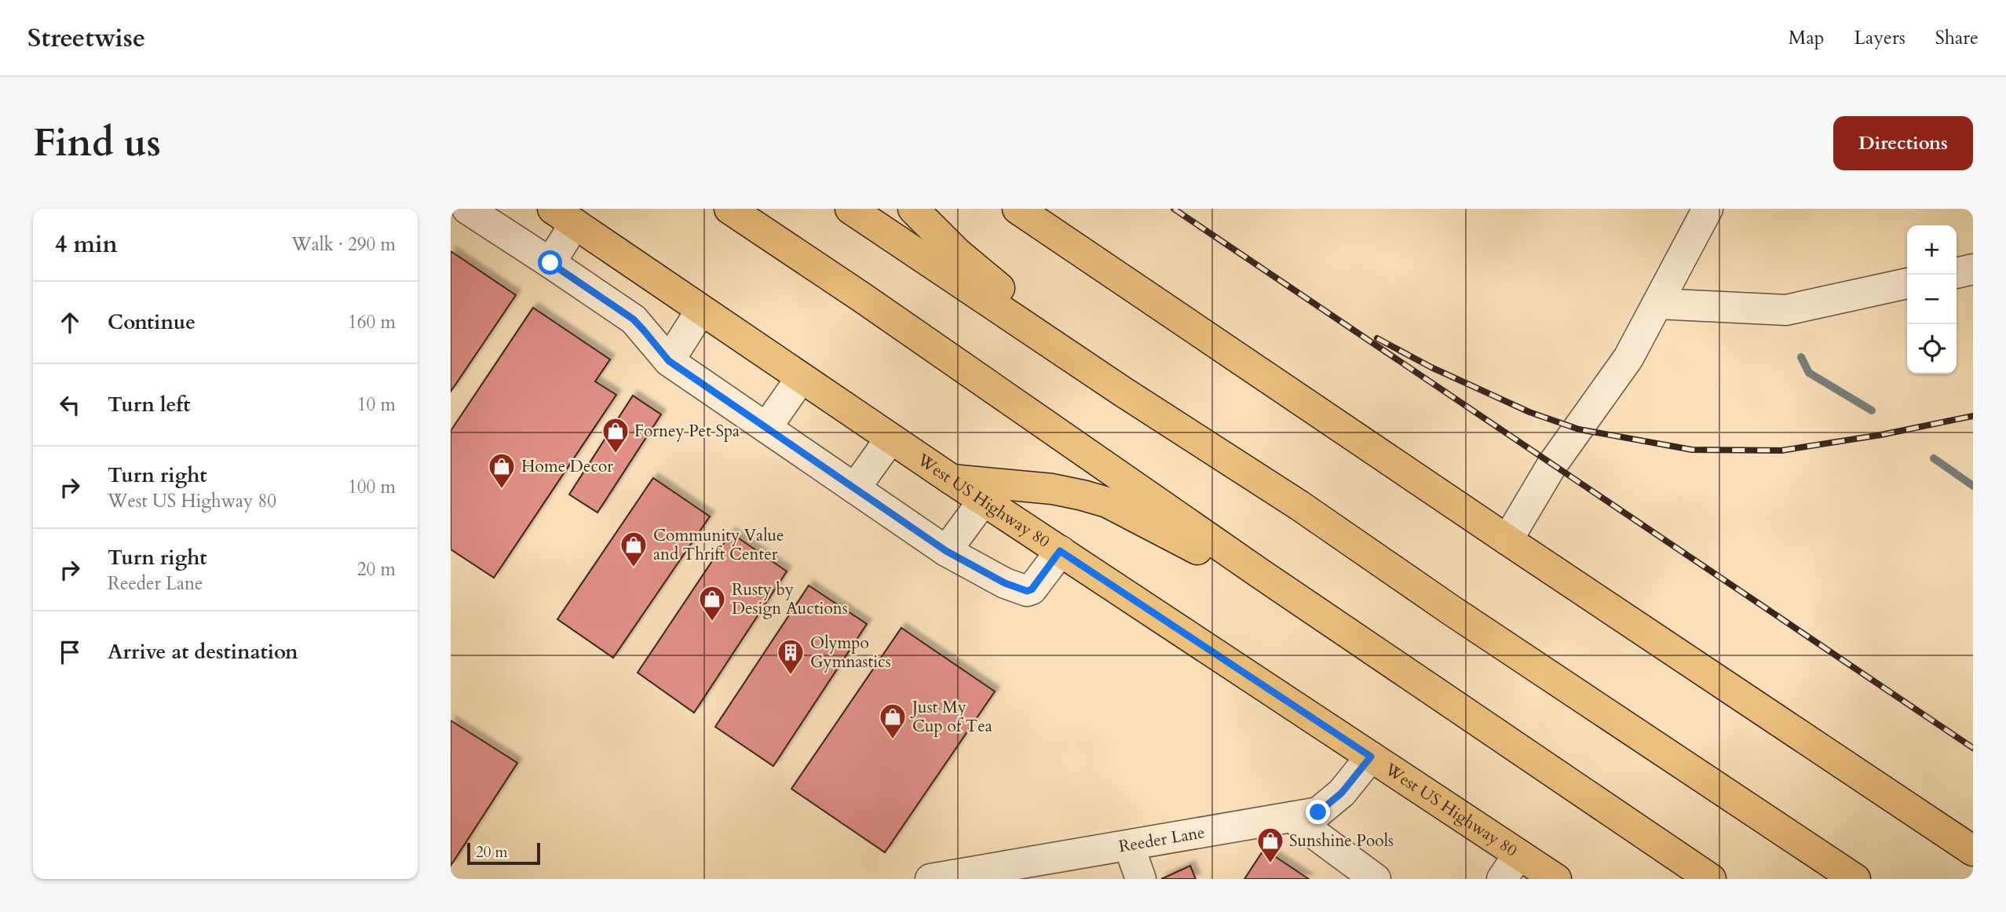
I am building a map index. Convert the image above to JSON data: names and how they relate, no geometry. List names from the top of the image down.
{
  "streets": {
    "main road": ["West US Highway 80"],
    "street": ["Reeder Lane"]
  },
  "crossings": [
    ["West US Highway 80", "Reeder Lane"]
  ],
  "places": {
    "shop": [
      "Forney Pet Spa",
      "Home Decor",
      "Community Value and Thrift Center",
      "Rusty by Design Auctions",
      "Just My Cup of Tea",
      "Sunshine Pools"
    ],
    "building": ["Olympo Gymnastics"]
  },
  "scale_bar": "20 m",
  "page": {
    "header": "Streetwise",
    "nav": ["Map", "Layers", "Share"],
    "buttons": "Directions",
    "title": "Find us",
    "heading": ["4 min", "Walk · 290 m"],
    "map_buttons": ["+", "−"],
    "list": [
      ["Continue", "160 m"],
      ["Turn left", "10 m"],
      ["Turn right", "West US Highway 80", "100 m"],
      ["Turn right", "Reeder Lane", "20 m"],
      "Arrive at destination"
    ],
    "scale": "20 m"
  }
}
